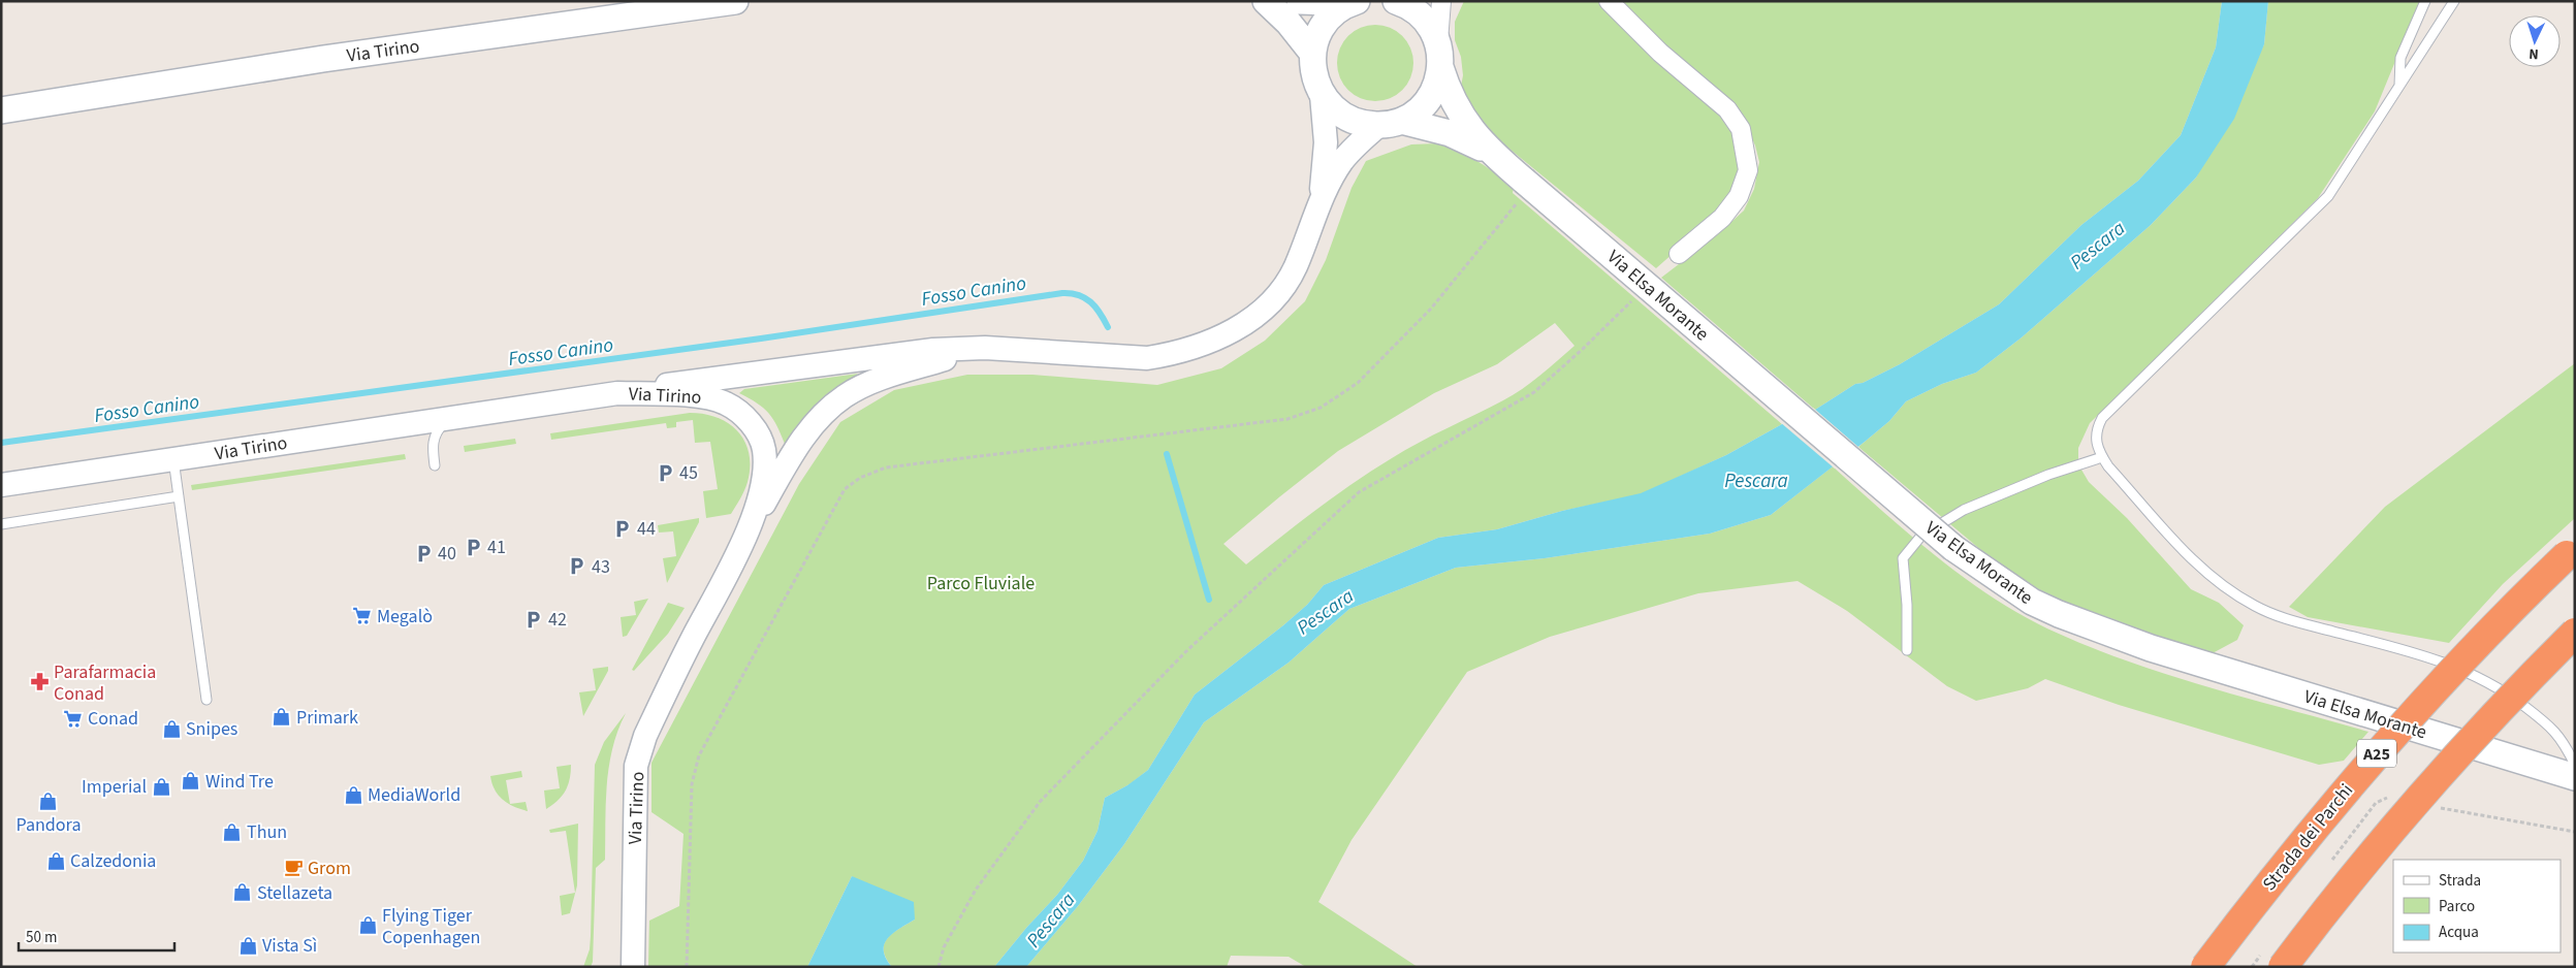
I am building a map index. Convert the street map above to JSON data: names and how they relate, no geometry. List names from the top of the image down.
{
  "streets": {
    "highway": ["A25", "Strada dei Parchi"],
    "main road": ["Via Tirino", "Via Elsa Morante"]
  },
  "water": ["Pescara", "Fosso Canino"],
  "parks": ["Parco Fluviale"],
  "places": {
    "parking": [
      "45",
      "44",
      "41",
      "40",
      "43",
      "42"
    ],
    "supermarket": ["Megalò", "Conad"],
    "pharmacy": ["Parafarmacia Conad"],
    "shop": [
      "Primark",
      "Snipes",
      "Wind Tre",
      "Imperial",
      "MediaWorld",
      "Pandora",
      "Thun",
      "Calzedonia",
      "Stellazeta",
      "Flying Tiger Copenhagen",
      "Vista Sì"
    ],
    "cafe": ["Grom"]
  },
  "legend": ["Strada", "Parco", "Acqua"],
  "scale_bar": "50 m",
  "north": "bottom"
}
